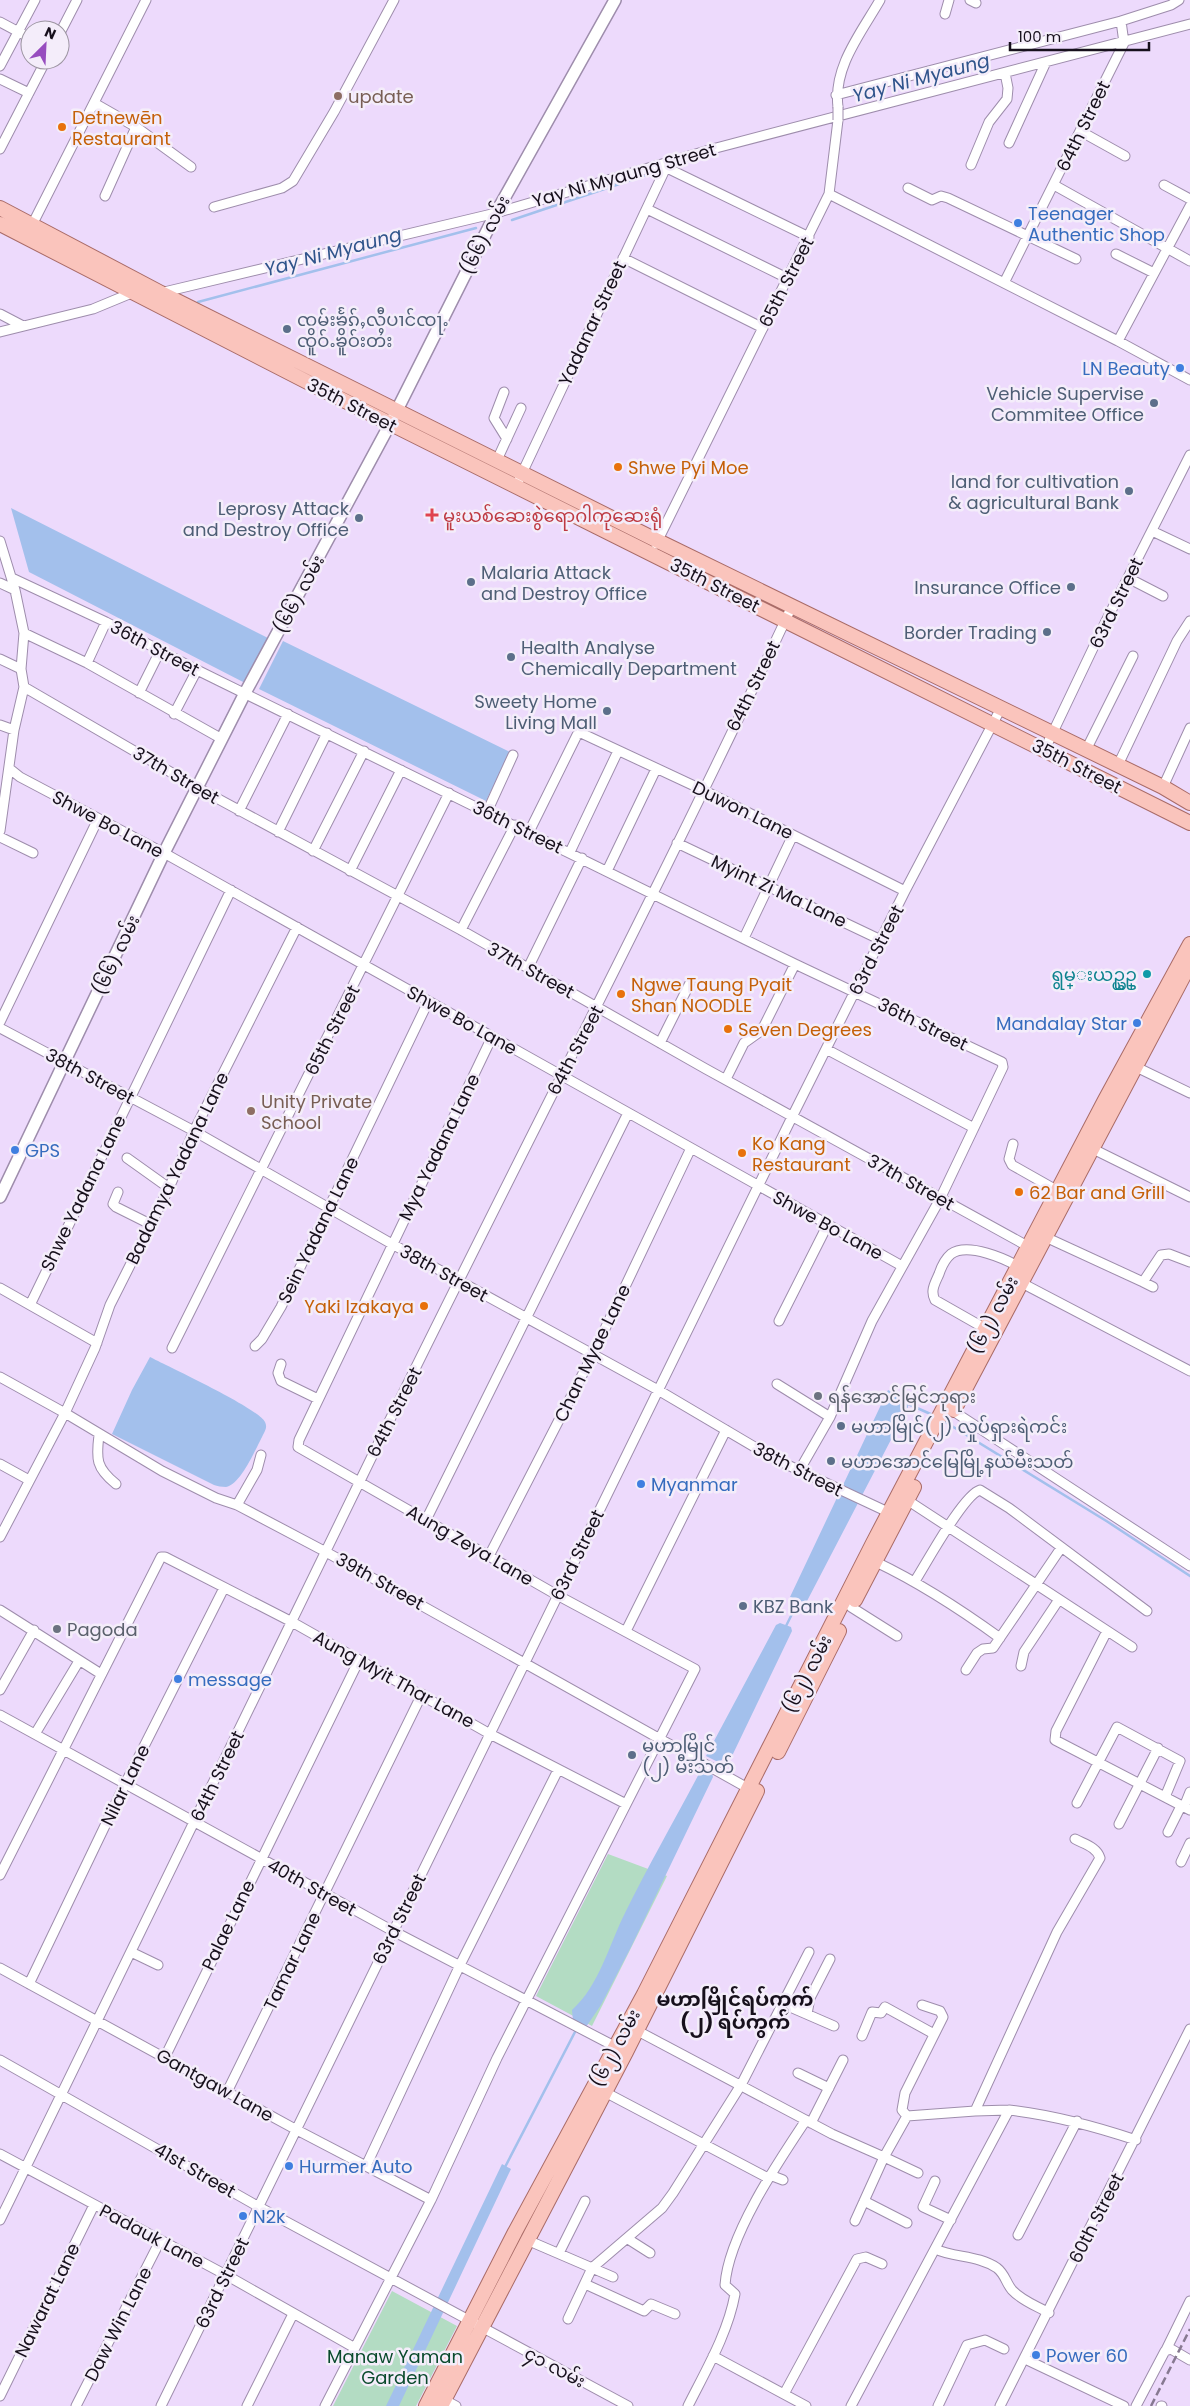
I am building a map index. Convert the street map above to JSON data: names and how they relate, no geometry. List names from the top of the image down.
{
  "streets": {
    "main road": ["35th Street", "(၆၂) လမ်း"],
    "street": [
      "64th Street",
      "Yay Ni Myaung Street",
      "(၆၆) လမ်း",
      "65th Street",
      "Yadanar Street",
      "63rd Street",
      "36th Street",
      "37th Street",
      "Duwon Lane",
      "Shwe Bo Lane",
      "Myint Zi Ma Lane",
      "38th Street",
      "Mya Yadana Lane",
      "Badamya Yadana Lane",
      "Shwe Yadana Lane",
      "Sein Yadana Lane",
      "Chan Myae Lane",
      "Aung Zeya Lane",
      "39th Street",
      "Aung Myit Thar Lane",
      "Nilar Lane",
      "40th Street",
      "Palae Lane",
      "Tamar Lane",
      "Gantgaw Lane",
      "41st Street",
      "60th Street",
      "Padauk Lane",
      "Nawarat Lane",
      "Daw Win Lane",
      "၄၁ လမ်း"
    ]
  },
  "crossings": [
    ["64th Street", "Yay Ni Myaung Street"],
    ["64th Street", "35th Street"],
    ["64th Street", "36th Street"],
    ["64th Street", "37th Street"],
    ["64th Street", "Duwon Lane"],
    ["64th Street", "Shwe Bo Lane"],
    ["64th Street", "Myint Zi Ma Lane"],
    ["64th Street", "38th Street"],
    ["64th Street", "Aung Zeya Lane"],
    ["64th Street", "39th Street"],
    ["64th Street", "Aung Myit Thar Lane"],
    ["64th Street", "40th Street"],
    ["64th Street", "Gantgaw Lane"],
    ["64th Street", "41st Street"],
    ["64th Street", "Padauk Lane"],
    ["Yay Ni Myaung Street", "(၆၆) လမ်း"],
    ["Yay Ni Myaung Street", "Yadanar Street"],
    ["Yay Ni Myaung Street", "35th Street"],
    ["(၆၆) လမ်း", "35th Street"],
    ["(၆၆) လမ်း", "36th Street"],
    ["(၆၆) လမ်း", "37th Street"],
    ["(၆၆) လမ်း", "Shwe Bo Lane"],
    ["(၆၆) လမ်း", "38th Street"],
    ["65th Street", "35th Street"],
    ["65th Street", "36th Street"],
    ["65th Street", "37th Street"],
    ["65th Street", "Shwe Bo Lane"],
    ["65th Street", "38th Street"],
    ["Yadanar Street", "35th Street"],
    ["35th Street", "63rd Street"],
    ["63rd Street", "36th Street"],
    ["63rd Street", "37th Street"],
    ["63rd Street", "Duwon Lane"],
    ["63rd Street", "Shwe Bo Lane"],
    ["63rd Street", "Myint Zi Ma Lane"],
    ["63rd Street", "38th Street"],
    ["63rd Street", "Aung Zeya Lane"],
    ["63rd Street", "39th Street"],
    ["63rd Street", "Aung Myit Thar Lane"],
    ["63rd Street", "40th Street"],
    ["63rd Street", "Gantgaw Lane"],
    ["63rd Street", "41st Street"],
    ["63rd Street", "Padauk Lane"],
    ["36th Street", "Duwon Lane"],
    ["37th Street", "(၆၂) လမ်း"],
    ["Shwe Bo Lane", "Mya Yadana Lane"],
    ["Shwe Bo Lane", "Badamya Yadana Lane"],
    ["Shwe Bo Lane", "Shwe Yadana Lane"],
    ["Shwe Bo Lane", "Sein Yadana Lane"],
    ["Shwe Bo Lane", "Chan Myae Lane"],
    ["38th Street", "Mya Yadana Lane"],
    ["38th Street", "Badamya Yadana Lane"],
    ["38th Street", "Shwe Yadana Lane"],
    ["38th Street", "Sein Yadana Lane"],
    ["38th Street", "(၆၂) လမ်း"],
    ["38th Street", "Chan Myae Lane"],
    ["Mya Yadana Lane", "Aung Zeya Lane"],
    ["Badamya Yadana Lane", "39th Street"],
    ["(၆၂) လမ်း", "39th Street"],
    ["(၆၂) လမ်း", "40th Street"],
    ["(၆၂) လမ်း", "၄၁ လမ်း"],
    ["Chan Myae Lane", "Aung Zeya Lane"],
    ["Aung Zeya Lane", "39th Street"],
    ["Aung Myit Thar Lane", "Nilar Lane"],
    ["Aung Myit Thar Lane", "Palae Lane"],
    ["Aung Myit Thar Lane", "Tamar Lane"],
    ["Nilar Lane", "40th Street"],
    ["Nilar Lane", "Gantgaw Lane"],
    ["40th Street", "Palae Lane"],
    ["40th Street", "Tamar Lane"],
    ["Palae Lane", "Gantgaw Lane"],
    ["Tamar Lane", "Gantgaw Lane"],
    ["41st Street", "၄၁ လမ်း"],
    ["Padauk Lane", "Nawarat Lane"],
    ["Padauk Lane", "Daw Win Lane"]
  ],
  "districts": ["မဟာမြိုင်ရပ်ကွက် (၂) ရပ်ကွက်"],
  "water": ["Yay Ni Myaung"],
  "parks": ["Manaw Yaman Garden"],
  "places": {
    "other": [
      "update",
      "Detnewēn Restaurant",
      "Teenager Authentic Shop",
      "ၸုမ်းၶႅၵ်ႇလီပၢင်ၸႃႉ ၸိူဝ်ႉၶိူဝ်းတႆး",
      "LN Beauty",
      "Vehicle Supervise Commitee Office",
      "Shwe Pyi Moe",
      "land for cultivation & agricultural Bank",
      "Leprosy Attack and Destroy Office",
      "Malaria Attack and Destroy Office",
      "Insurance Office",
      "Border Trading",
      "Health Analyse Chemically Department",
      "Sweety Home Living Mall",
      "ရွမ္းယဥ္ယဥ္",
      "Ngwe Taung Pyait Shan NOODLE",
      "Mandalay Star",
      "Seven Degrees",
      "Unity Private School",
      "GPS",
      "Ko Kang Restaurant",
      "62 Bar and Grill",
      "Yaki Izakaya",
      "ရန်အောင်မြင်ဘုရား",
      "မဟာမြိုင်(၂) လှုပ်ရှားရဲကင်း",
      "မဟာအောင်မြေမြို့နယ်မီးသတ်",
      "Myanmar",
      "KBZ Bank",
      "Pagoda",
      "message",
      "မဟာမြိုင် (၂) မီးသတ်",
      "Hurmer Auto",
      "N2k",
      "Power 60"
    ],
    "health": ["မူးယစ်ဆေးစွဲရောဂါကုဆေးရုံ"]
  },
  "scale_bar": "100 m",
  "north": "top right"
}
